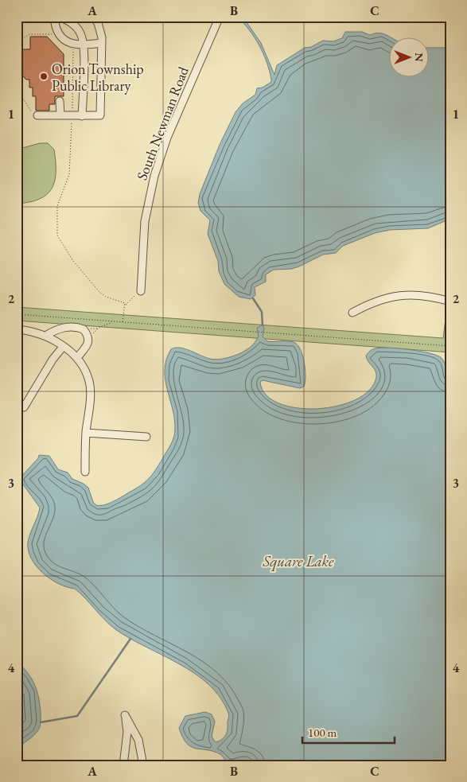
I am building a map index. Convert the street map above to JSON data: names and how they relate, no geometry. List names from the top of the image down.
{
  "streets": {
    "street": ["South Newman Road"]
  },
  "water": ["Square Lake"],
  "places": ["Orion Township Public Library"],
  "scale_bar": "100 m",
  "north": "right",
  "grid": {
    "columns": ["A", "B", "C"],
    "rows": [
      "1",
      "2",
      "3",
      "4"
    ]
  }
}
